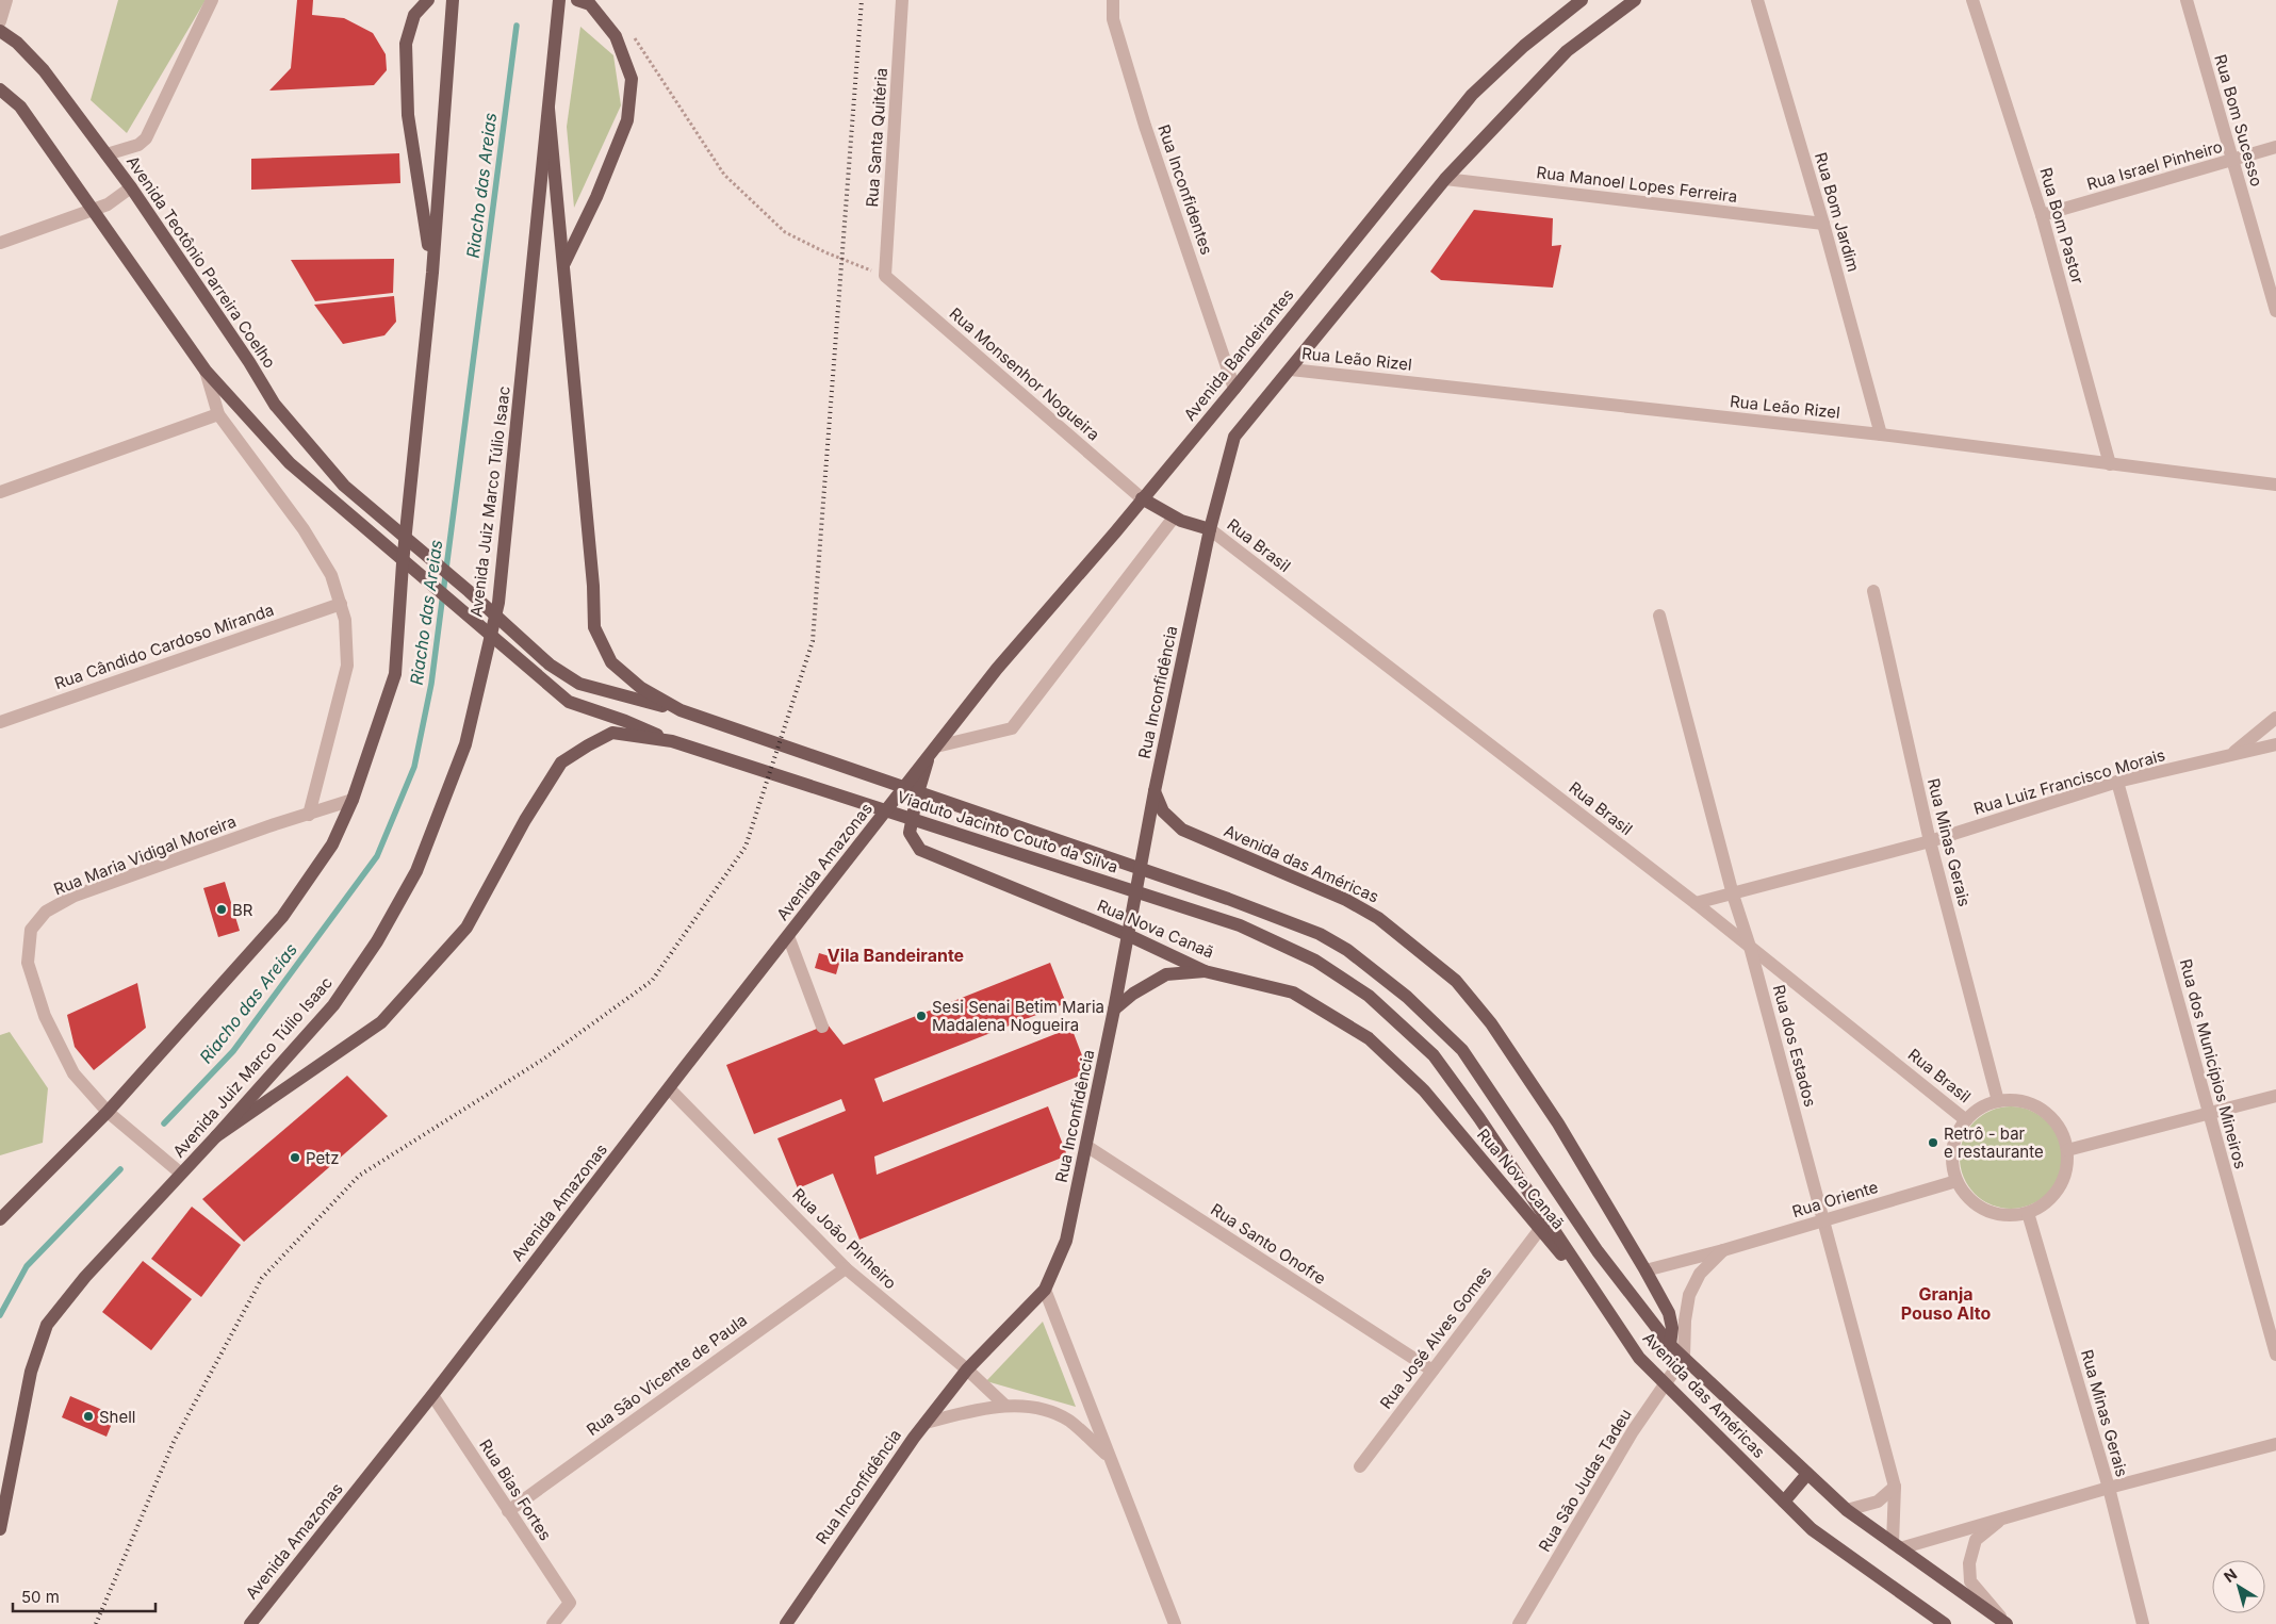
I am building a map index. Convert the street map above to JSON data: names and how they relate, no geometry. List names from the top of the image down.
{
  "streets": {
    "main road": [
      "Avenida Teotônio Parreira Coelho",
      "Avenida Bandeirantes",
      "Avenida Juiz Marco Túlio Isaac",
      "Rua Inconfidência",
      "Viaduto Jacinto Couto da Silva",
      "Avenida Amazonas",
      "Avenida das Américas",
      "Rua Nova Canaã"
    ],
    "street": [
      "Rua Bom Sucesso",
      "Rua Santa Quitéria",
      "Rua Israel Pinheiro",
      "Rua Manoel Lopes Ferreira",
      "Rua Inconfidentes",
      "Rua Bom Jardim",
      "Rua Bom Pastor",
      "Rua Leão Rizel",
      "Rua Monsenhor Nogueira",
      "Rua Brasil",
      "Rua Cândido Cardoso Miranda",
      "Rua Luiz Francisco Morais",
      "Rua Minas Gerais",
      "Rua Maria Vidigal Moreira",
      "Rua dos Estados",
      "Rua dos Municípios Mineiros",
      "Rua Oriente",
      "Rua João Pinheiro",
      "Rua Santo Onofre",
      "Rua José Alves Gomes",
      "Rua São Vicente de Paula",
      "Rua São Judas Tadeu",
      "Rua Bias Fortes"
    ]
  },
  "crossings": [
    ["Rua Bom Sucesso", "Rua Israel Pinheiro"],
    ["Rua Santa Quitéria", "Rua Monsenhor Nogueira"],
    ["Rua Israel Pinheiro", "Rua Bom Pastor"],
    ["Rua Manoel Lopes Ferreira", "Rua Bom Jardim"],
    ["Rua Inconfidentes", "Avenida Bandeirantes"],
    ["Rua Bom Jardim", "Rua Leão Rizel"],
    ["Rua Bom Pastor", "Rua Leão Rizel"],
    ["Avenida Teotônio Parreira Coelho", "Viaduto Jacinto Couto da Silva"],
    ["Avenida Bandeirantes", "Rua Monsenhor Nogueira"],
    ["Avenida Bandeirantes", "Avenida Amazonas"],
    ["Avenida Bandeirantes", "Rua Nova Canaã"],
    ["Rua Leão Rizel", "Rua Inconfidência"],
    ["Avenida Juiz Marco Túlio Isaac", "Rua Maria Vidigal Moreira"],
    ["Rua Brasil", "Rua Inconfidência"],
    ["Rua Brasil", "Rua Luiz Francisco Morais"],
    ["Rua Brasil", "Rua Minas Gerais"],
    ["Rua Brasil", "Rua dos Estados"],
    ["Rua Brasil", "Rua Oriente"],
    ["Rua Inconfidência", "Avenida das Américas"],
    ["Rua Inconfidência", "Rua Nova Canaã"],
    ["Rua Inconfidência", "Rua João Pinheiro"],
    ["Rua Inconfidência", "Rua Santo Onofre"],
    ["Rua Luiz Francisco Morais", "Rua Minas Gerais"],
    ["Rua Luiz Francisco Morais", "Rua dos Estados"],
    ["Rua Luiz Francisco Morais", "Rua dos Municípios Mineiros"],
    ["Viaduto Jacinto Couto da Silva", "Avenida das Américas"],
    ["Rua Minas Gerais", "Rua Oriente"],
    ["Avenida Amazonas", "Rua João Pinheiro"],
    ["Avenida Amazonas", "Rua Bias Fortes"],
    ["Avenida das Américas", "Rua Nova Canaã"],
    ["Avenida das Américas", "Rua dos Estados"],
    ["Avenida das Américas", "Rua Oriente"],
    ["Avenida das Américas", "Rua São Judas Tadeu"],
    ["Rua Nova Canaã", "Rua José Alves Gomes"],
    ["Rua dos Estados", "Rua Oriente"],
    ["Rua Oriente", "Rua São Judas Tadeu"],
    ["Rua João Pinheiro", "Rua São Vicente de Paula"],
    ["Rua Santo Onofre", "Rua José Alves Gomes"],
    ["Rua São Vicente de Paula", "Rua Bias Fortes"]
  ],
  "districts": ["Vila Bandeirante", "Granja Pouso Alto"],
  "water": ["Riacho das Areias"],
  "places": [
    "BR",
    "Sesi Senai Betim Maria Madalena Nogueira",
    "Retrô - bar e restaurante",
    "Petz",
    "Shell"
  ],
  "scale_bar": "50 m",
  "north": "top left"
}
